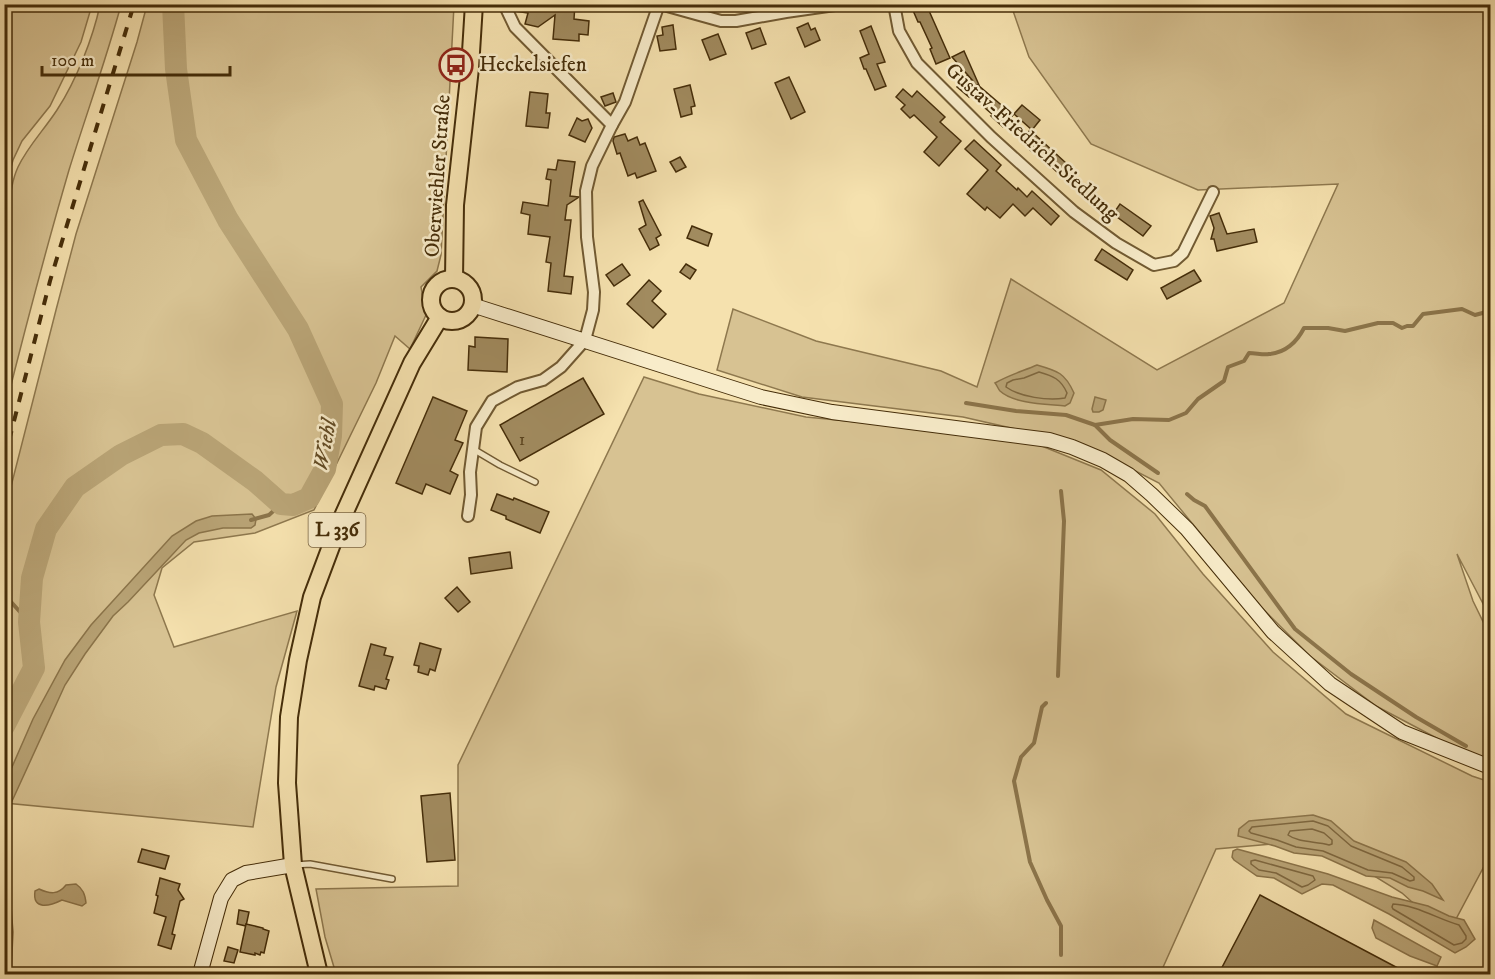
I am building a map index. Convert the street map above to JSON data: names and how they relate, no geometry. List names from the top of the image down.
{
  "streets": {
    "main road": ["Oberwiehler Straße", "L 336"],
    "street": ["Gustav-Friedrich-Siedlung"]
  },
  "crossings": [
    ["Oberwiehler Straße", "L 336"]
  ],
  "water": ["Wiehl"],
  "places": {
    "bus stop": ["Heckelsiefen"]
  },
  "house_numbers": ["1"],
  "scale_bar": "100 m"
}
